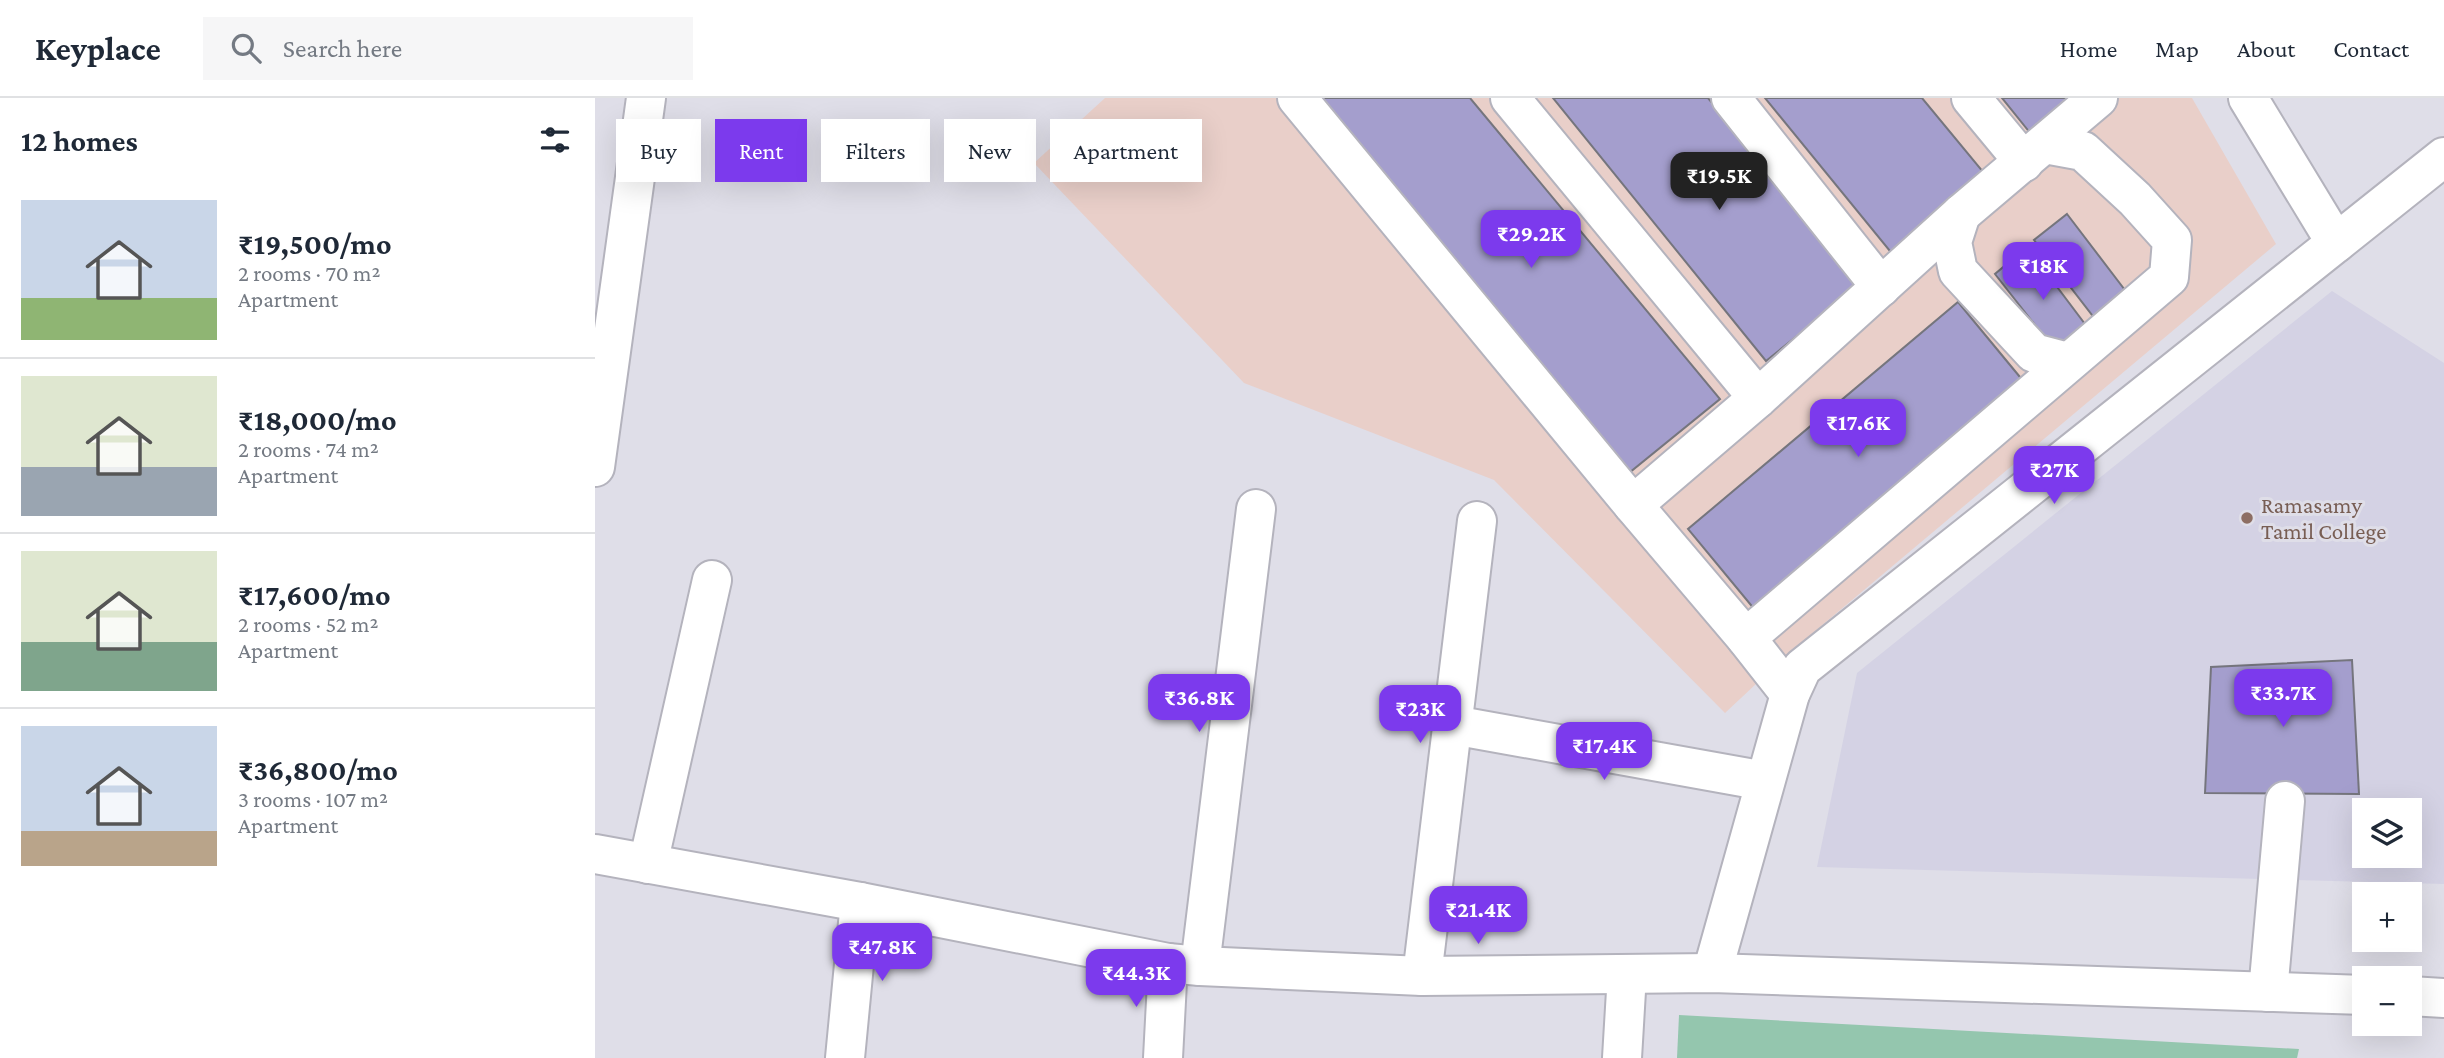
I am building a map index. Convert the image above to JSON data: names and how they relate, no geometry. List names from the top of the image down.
{
  "places": ["Ramasamy Tamil College"],
  "page": {
    "header": "Keyplace",
    "search": "Search here",
    "nav": [
      "Home",
      "Map",
      "About",
      "Contact"
    ],
    "heading": "12 homes",
    "chip": [
      "Buy",
      "Rent",
      "Filters",
      "New",
      "Apartment"
    ],
    "price": [
      "₹19.5K",
      "₹29.2K",
      "₹18K",
      "₹17.6K",
      "₹27K",
      "₹33.7K",
      "₹36.8K",
      "₹23K",
      "₹17.4K",
      "₹21.4K",
      "₹47.8K",
      "₹44.3K"
    ],
    "list": [
      {
        "name": "₹19,500/mo",
        "note": "2 rooms · 70 m² · Apartment"
      },
      {
        "name": "₹18,000/mo",
        "note": "2 rooms · 74 m² · Apartment"
      },
      {
        "name": "₹17,600/mo",
        "note": "2 rooms · 52 m² · Apartment"
      },
      {
        "name": "₹36,800/mo",
        "note": "3 rooms · 107 m² · Apartment"
      }
    ],
    "map_buttons": ["+", "−"]
  }
}
